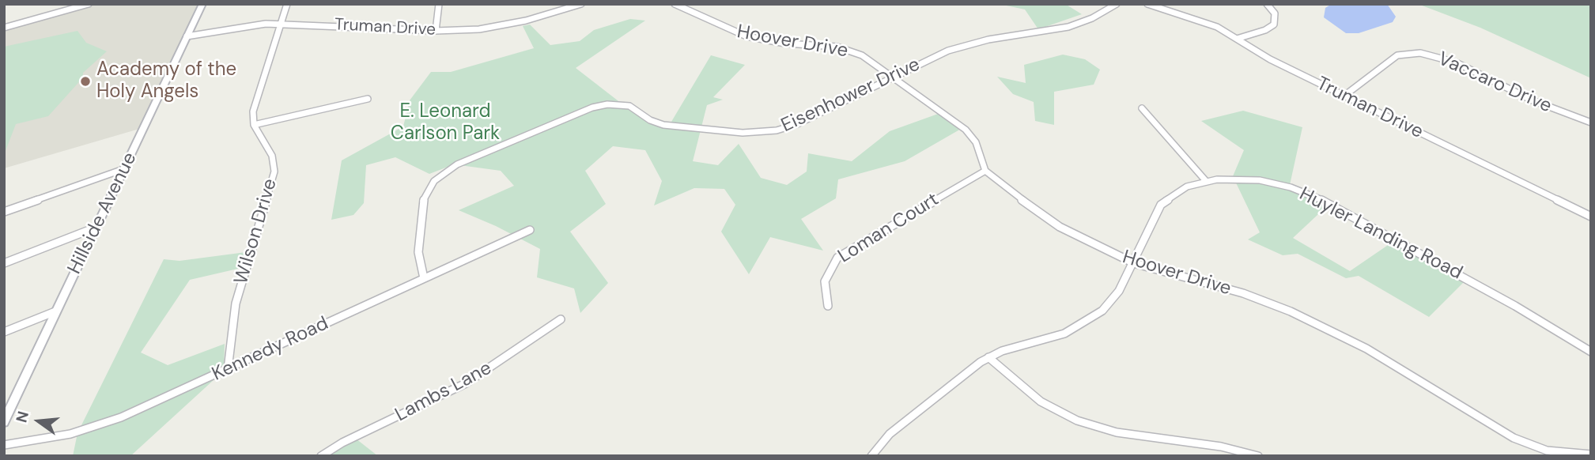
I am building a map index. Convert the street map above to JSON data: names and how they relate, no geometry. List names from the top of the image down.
{
  "streets": {
    "main road": ["Hillside Avenue"],
    "street": [
      "Truman Drive",
      "Hoover Drive",
      "Vaccaro Drive",
      "Eisenhower Drive",
      "Loman Court",
      "Wilson Drive",
      "Huyler Landing Road",
      "Kennedy Road",
      "Lambs Lane"
    ]
  },
  "crossings": [
    ["Truman Drive", "Vaccaro Drive"],
    ["Truman Drive", "Hillside Avenue"],
    ["Hoover Drive", "Eisenhower Drive"],
    ["Hoover Drive", "Loman Court"],
    ["Hoover Drive", "Huyler Landing Road"],
    ["Eisenhower Drive", "Kennedy Road"],
    ["Wilson Drive", "Kennedy Road"]
  ],
  "parks": ["E. Leonard Carlson Park"],
  "places": ["Academy of the Holy Angels"],
  "north": "left"
}
